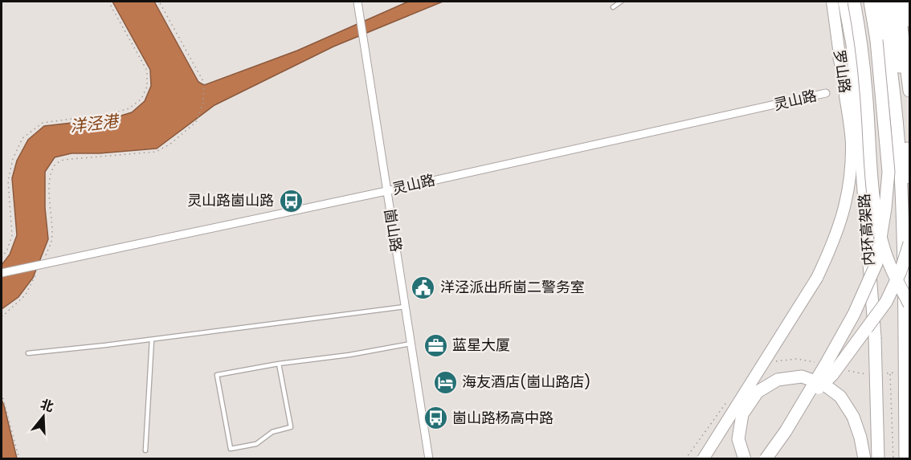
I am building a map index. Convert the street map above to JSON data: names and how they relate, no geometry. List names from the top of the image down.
{
  "streets": {
    "highway": ["内环高架路"],
    "main road": ["罗山路"],
    "street": ["灵山路", "崮山路"]
  },
  "crossings": [
    ["灵山路", "崮山路"]
  ],
  "water": ["洋泾港"],
  "places": {
    "bus stop": ["灵山路崮山路", "崮山路杨高中路"],
    "public building": ["洋泾派出所崮二警务室"],
    "office": ["蓝星大厦"],
    "hotel": ["海友酒店(崮山路店)"]
  },
  "north": "top"
}
